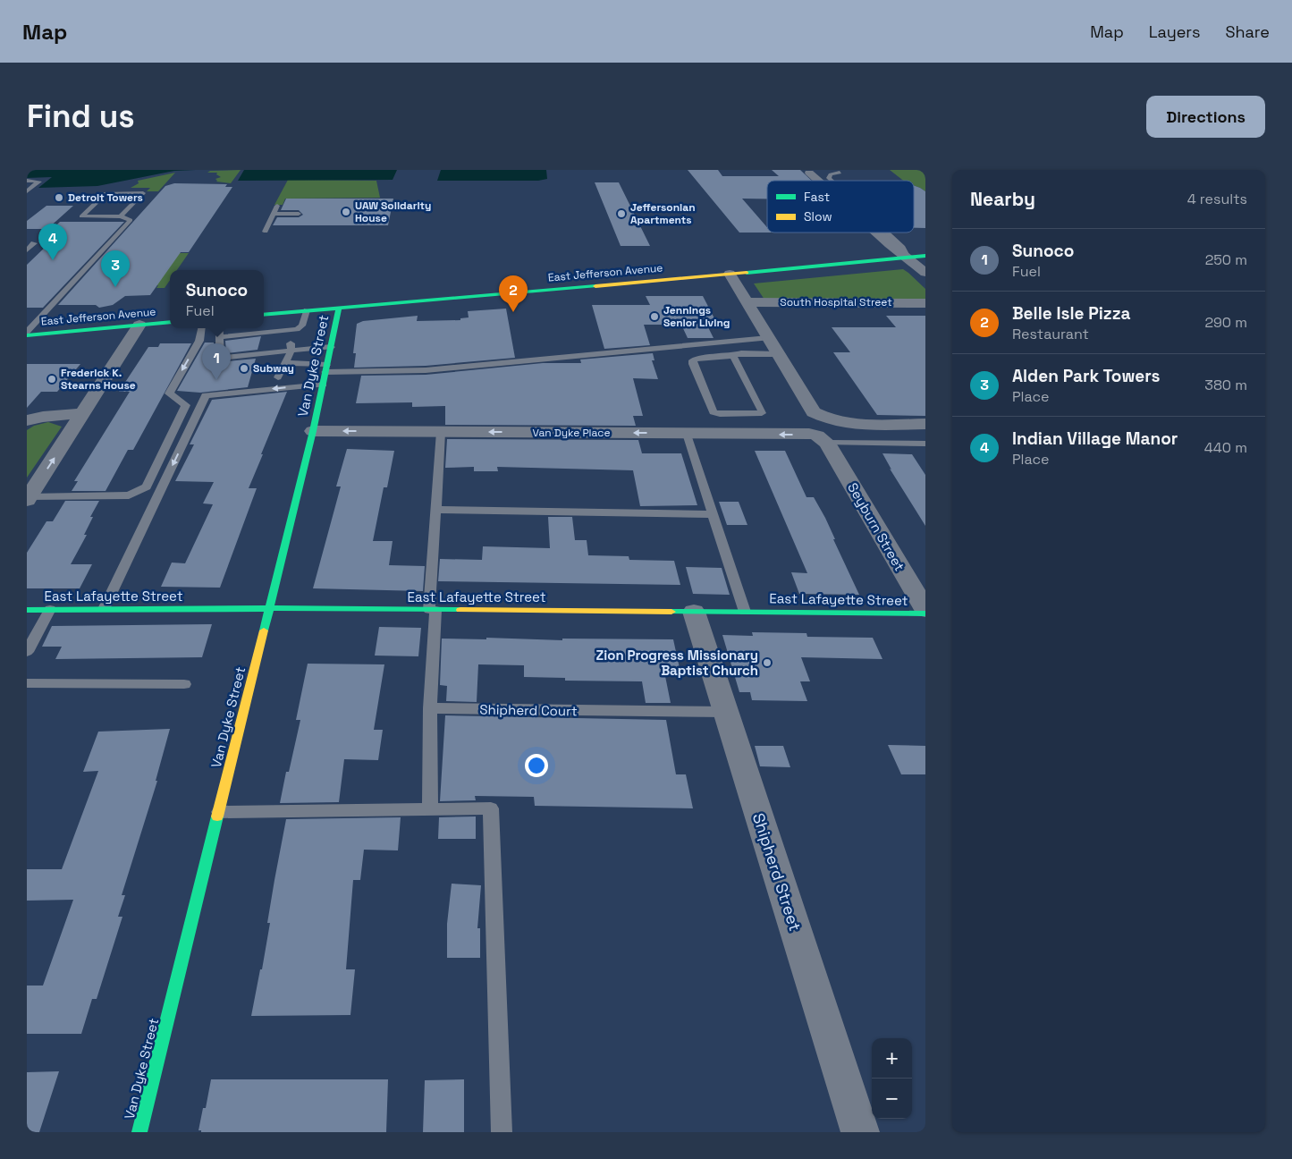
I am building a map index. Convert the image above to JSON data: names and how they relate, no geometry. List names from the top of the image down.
{
  "streets": {
    "main road": ["East Jefferson Avenue", "Van Dyke Street", "East Lafayette Street"],
    "street": [
      "South Hospital Street",
      "Van Dyke Place",
      "Seyburn Street",
      "Shipherd Street"
    ],
    "lane": ["Shipherd Court"]
  },
  "crossings": [
    ["East Jefferson Avenue", "Van Dyke Street"],
    ["Van Dyke Street", "Van Dyke Place"],
    ["Van Dyke Street", "East Lafayette Street"],
    ["Van Dyke Place", "Seyburn Street"],
    ["East Lafayette Street", "Shipherd Street"],
    ["Shipherd Court", "Shipherd Street"]
  ],
  "one_way": ["Van Dyke Place"],
  "places": [
    "Detroit Towers",
    "UAW Solidarity House",
    "Jeffersonian Apartments",
    "Jennings Senior Living",
    "Subway",
    "Frederick K. Stearns House",
    "Zion Progress Missionary Baptist Church"
  ],
  "legend": ["Fast", "Slow"],
  "page": {
    "header": "Map",
    "nav": ["Map", "Layers", "Share"],
    "buttons": "Directions",
    "title": "Find us",
    "heading": ["Nearby", "4 results"],
    "pins": [
      "4",
      "3",
      "2",
      "1"
    ],
    "list": [
      {
        "mark": "1",
        "name": "Sunoco",
        "note": "Fuel",
        "value": "250 m"
      },
      {
        "mark": "2",
        "name": "Belle Isle Pizza",
        "note": "Restaurant",
        "value": "290 m"
      },
      {
        "mark": "3",
        "name": "Alden Park Towers",
        "note": "Place",
        "value": "380 m"
      },
      {
        "mark": "4",
        "name": "Indian Village Manor",
        "note": "Place",
        "value": "440 m"
      }
    ],
    "popup": ["Sunoco", "Fuel"],
    "map_buttons": ["+", "−"]
  }
}
